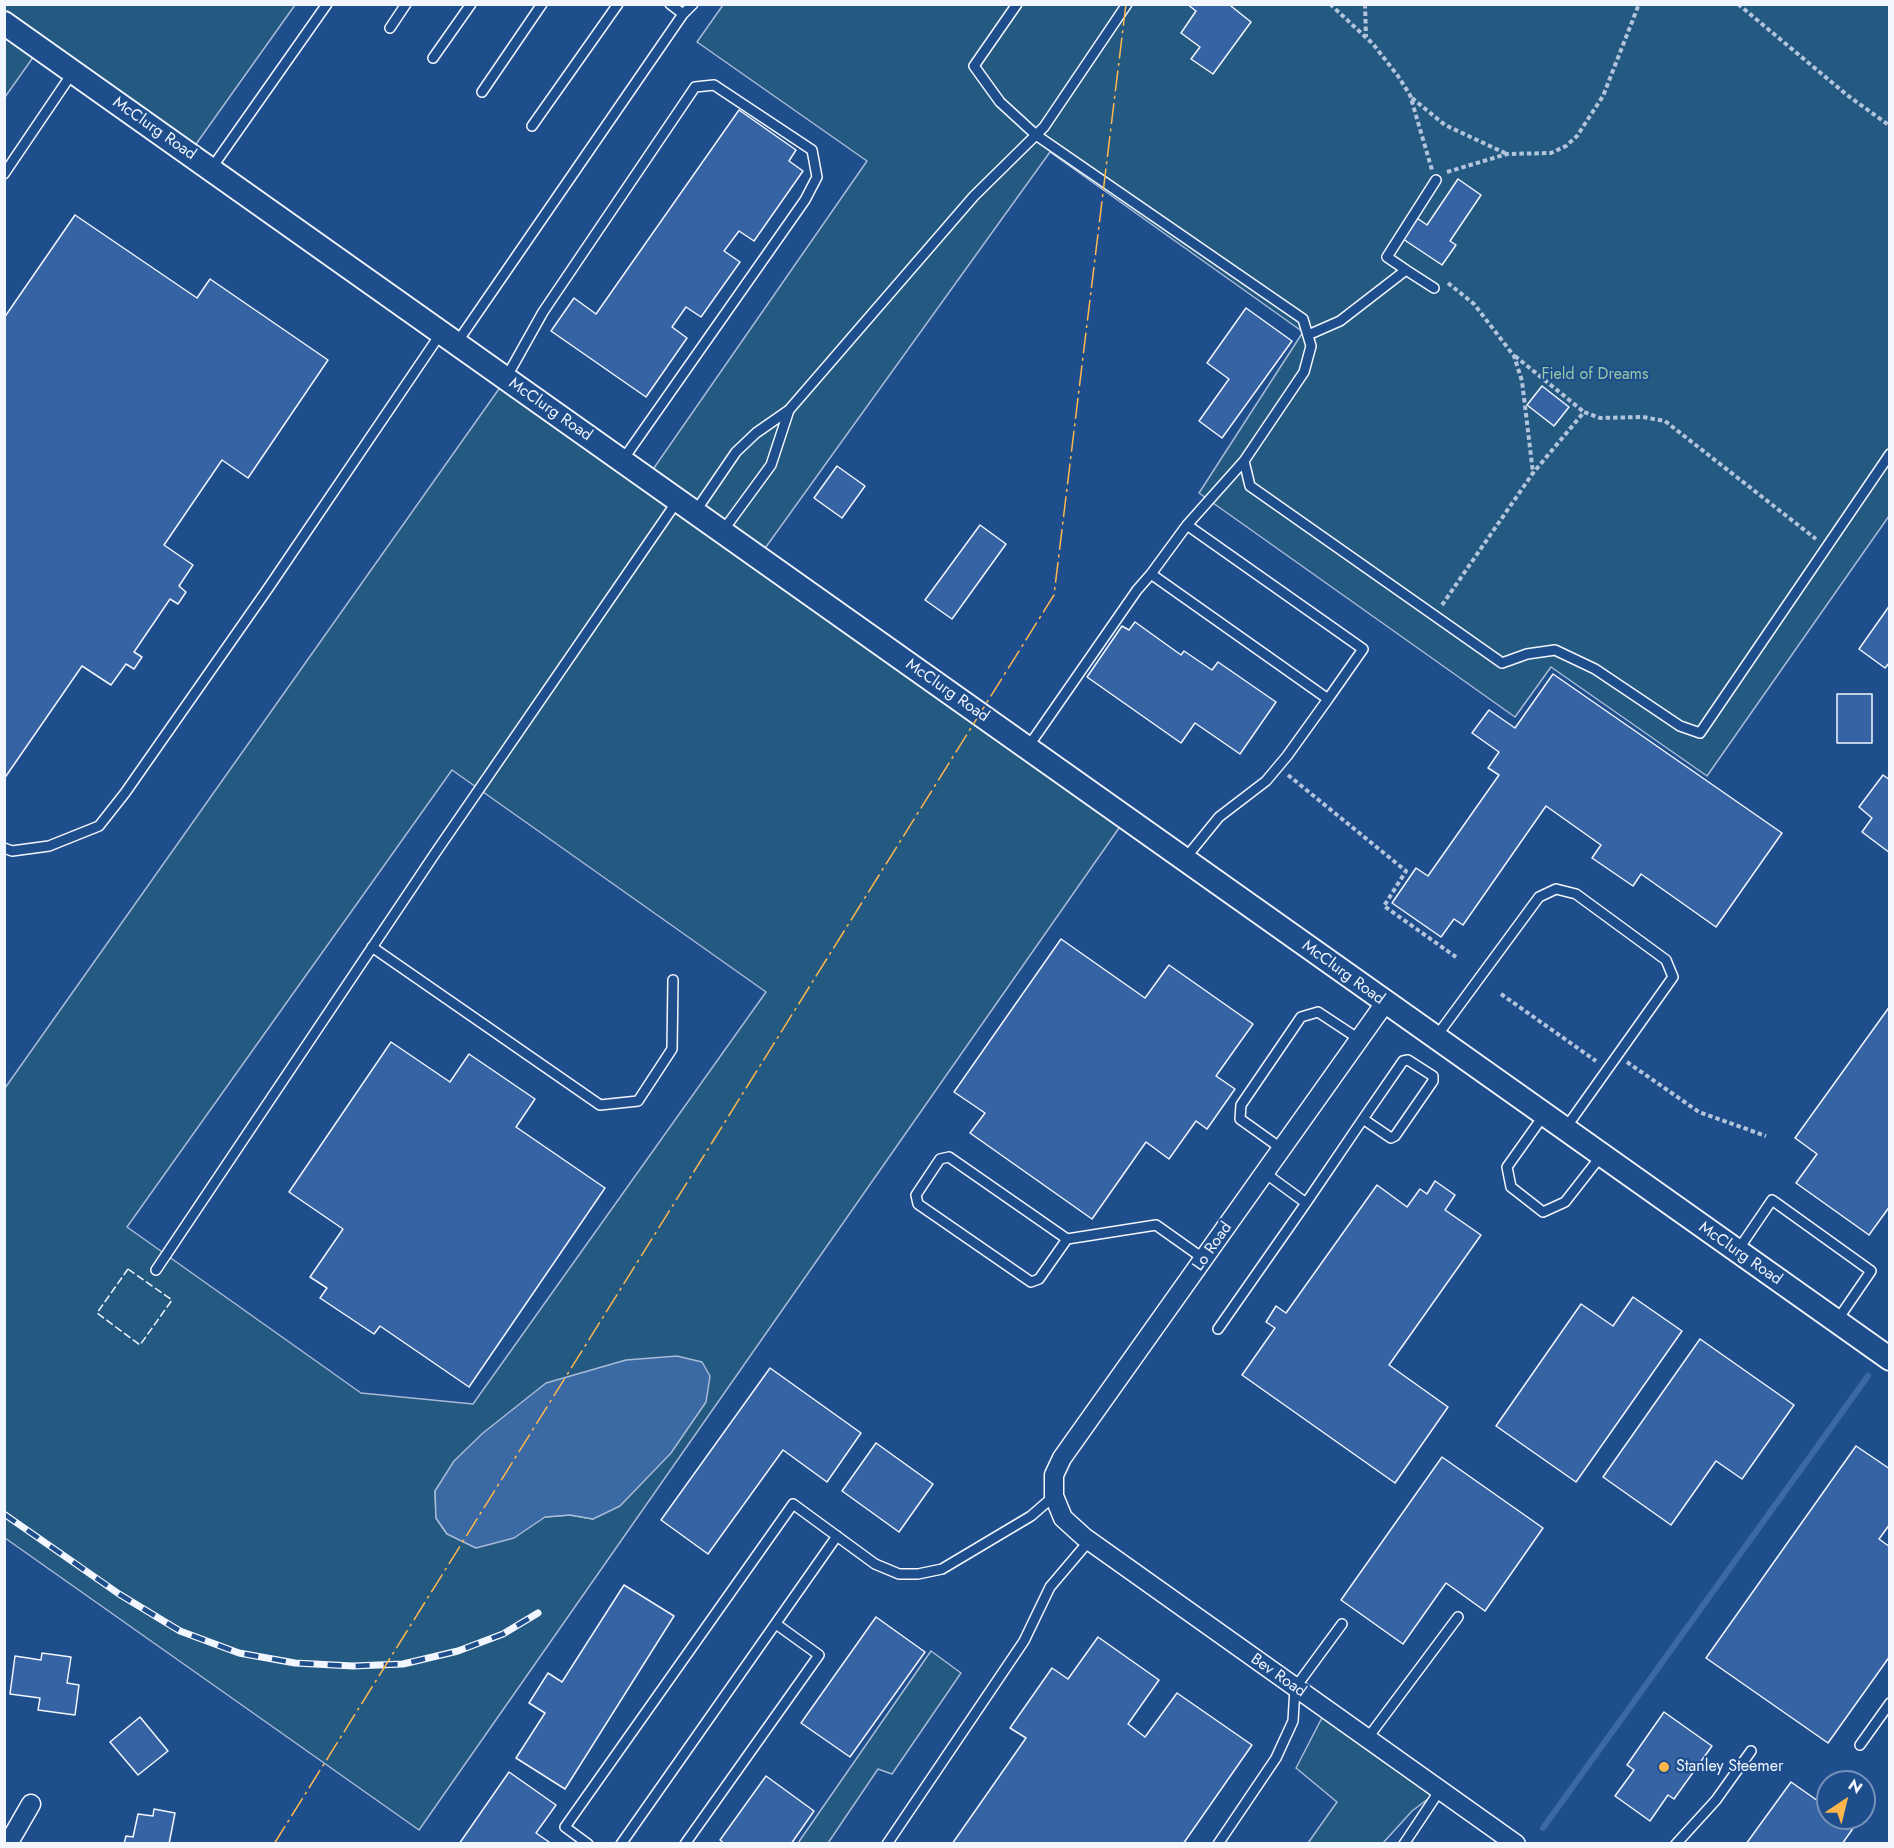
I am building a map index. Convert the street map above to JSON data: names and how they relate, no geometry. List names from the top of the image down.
{
  "streets": {
    "street": ["McClurg Road", "Lo Road", "Bev Road"]
  },
  "crossings": [
    ["McClurg Road", "Lo Road"],
    ["Lo Road", "Bev Road"]
  ],
  "parks": ["Field of Dreams"],
  "places": ["Stanley Steemer"],
  "north": "top right"
}
